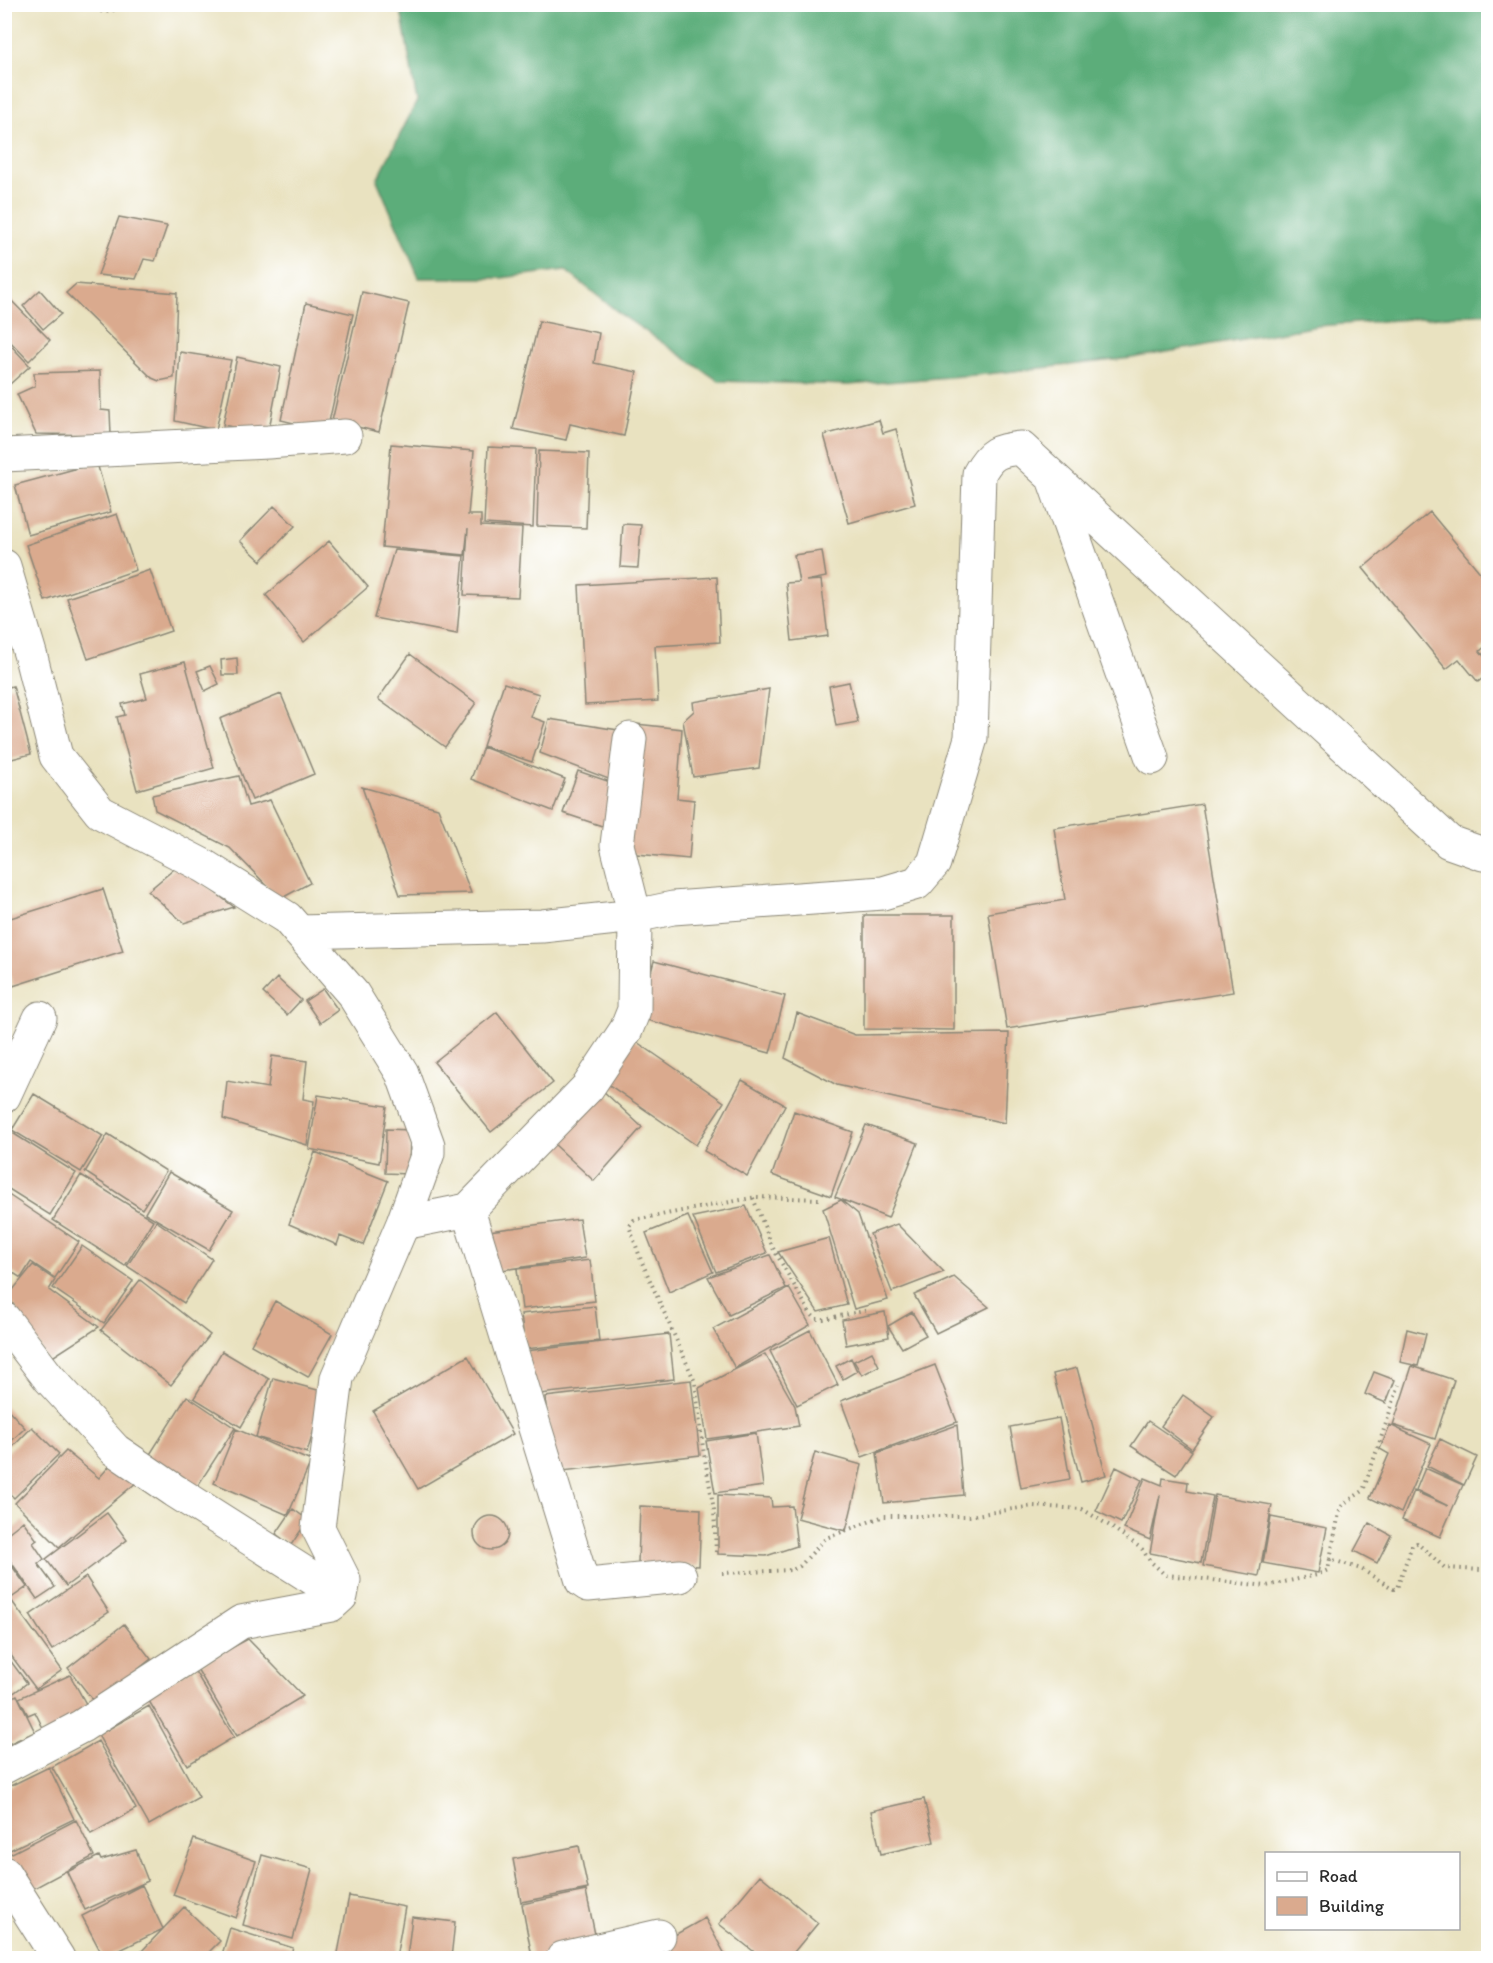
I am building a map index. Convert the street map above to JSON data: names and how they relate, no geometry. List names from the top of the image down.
{
  "legend": ["Road", "Building"]
}
